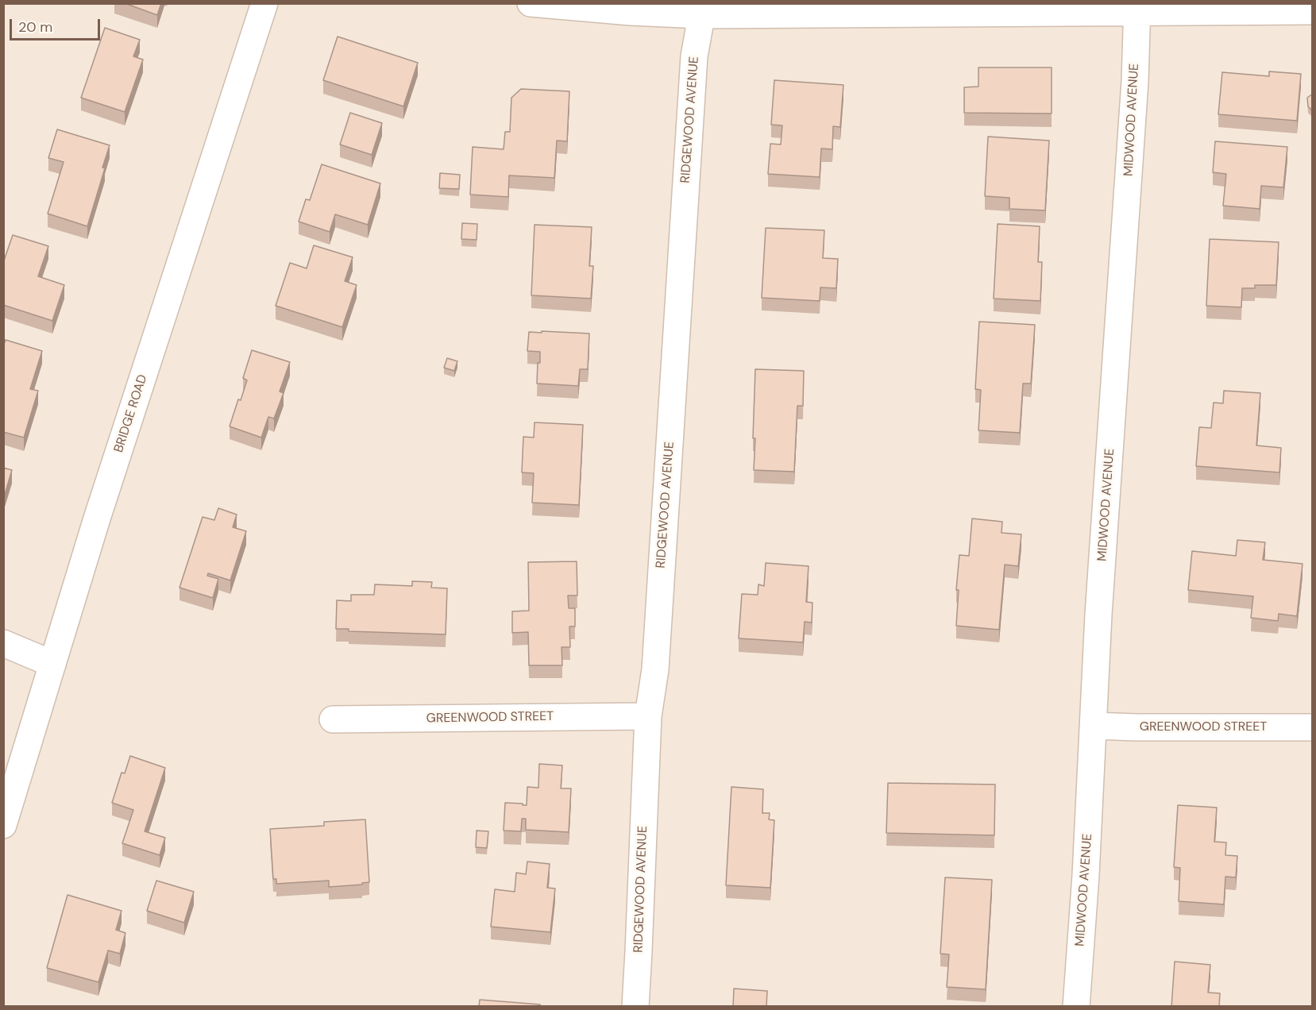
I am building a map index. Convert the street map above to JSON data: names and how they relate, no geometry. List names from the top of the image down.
{
  "streets": {
    "street": [
      "RIDGEWOOD AVENUE",
      "MIDWOOD AVENUE",
      "BRIDGE ROAD",
      "GREENWOOD STREET"
    ]
  },
  "crossings": [
    ["RIDGEWOOD AVENUE", "GREENWOOD STREET"],
    ["MIDWOOD AVENUE", "GREENWOOD STREET"]
  ],
  "scale_bar": "20 m"
}
